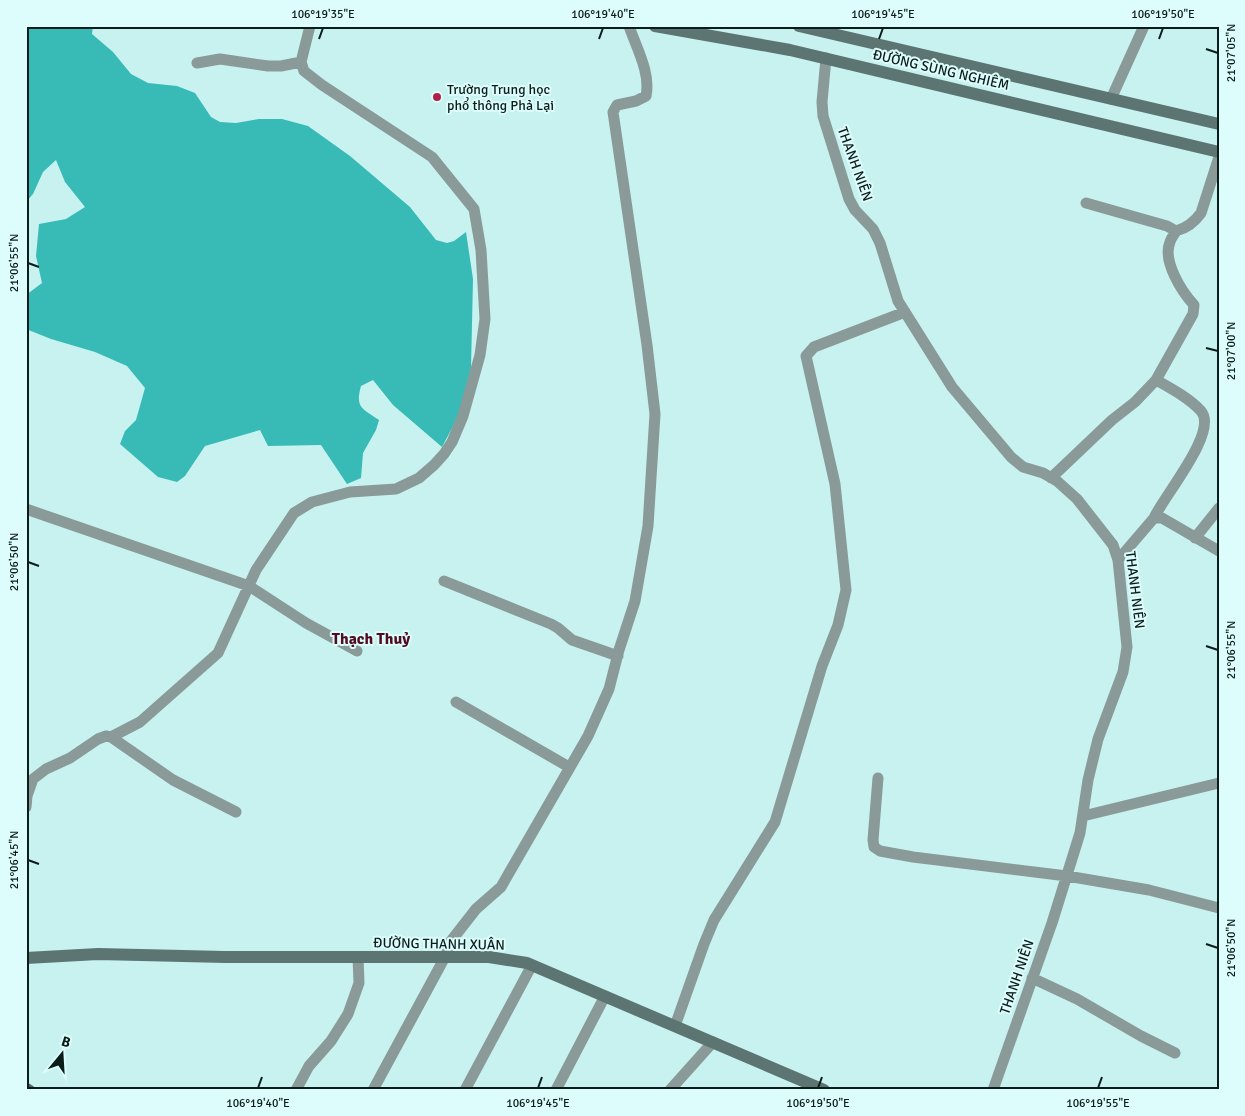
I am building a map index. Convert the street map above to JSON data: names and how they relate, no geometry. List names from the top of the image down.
{
  "streets": {
    "street": ["ĐƯỜNG SÙNG NGHIÊM", "THANH NIÊN", "ĐƯỜNG THANH XUÂN"]
  },
  "crossings": [
    ["ĐƯỜNG SÙNG NGHIÊM", "THANH NIÊN"]
  ],
  "districts": ["Thạch Thuỷ"],
  "places": ["Trường Trung học phổ thông Phả Lại"],
  "north": "top",
  "coordinates": [
    "106°19'35\"E",
    "106°19'40\"E",
    "106°19'45\"E",
    "106°19'50\"E",
    "21°07'05\"N",
    "21°06'55\"N",
    "21°07'00\"N",
    "21°06'50\"N",
    "21°06'45\"N",
    "106°19'55\"E"
  ]
}
